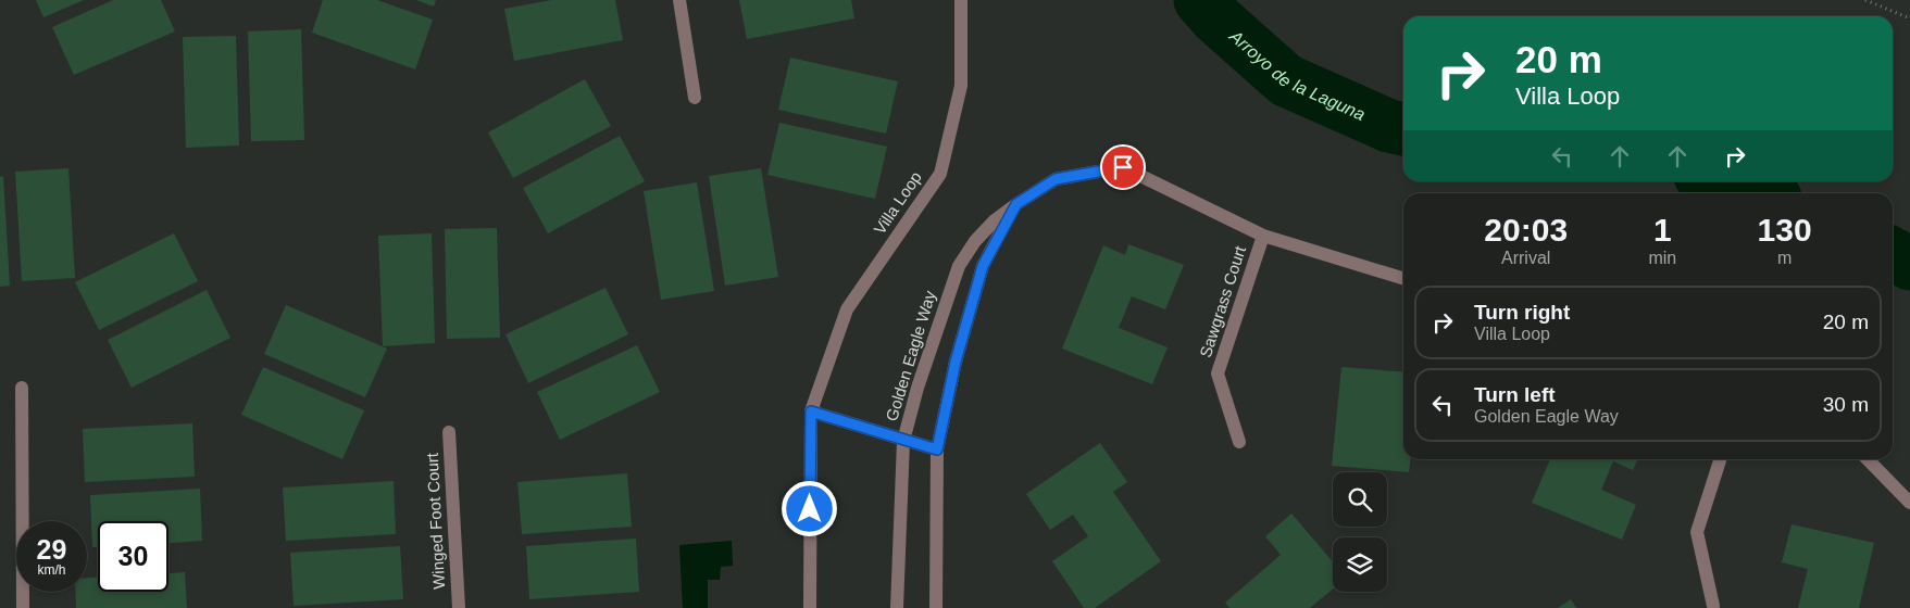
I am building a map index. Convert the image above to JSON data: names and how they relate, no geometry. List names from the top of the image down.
{
  "streets": {
    "street": [
      "Villa Loop",
      "Sawgrass Court",
      "Golden Eagle Way",
      "Winged Foot Court"
    ]
  },
  "crossings": [
    ["Sawgrass Court", "Golden Eagle Way"]
  ],
  "water": ["Arroyo de la Laguna"],
  "page": {
    "turn": ["20 m", "Villa Loop"],
    "eta": [
      "20:03",
      "Arrival",
      "1",
      "min",
      "130",
      "m"
    ],
    "list": [
      {
        "name": "Turn right",
        "note": "Villa Loop",
        "value": "20 m"
      },
      {
        "name": "Turn left",
        "note": "Golden Eagle Way",
        "value": "30 m"
      }
    ],
    "speed": "29 km/h",
    "limit": "30"
  }
}
